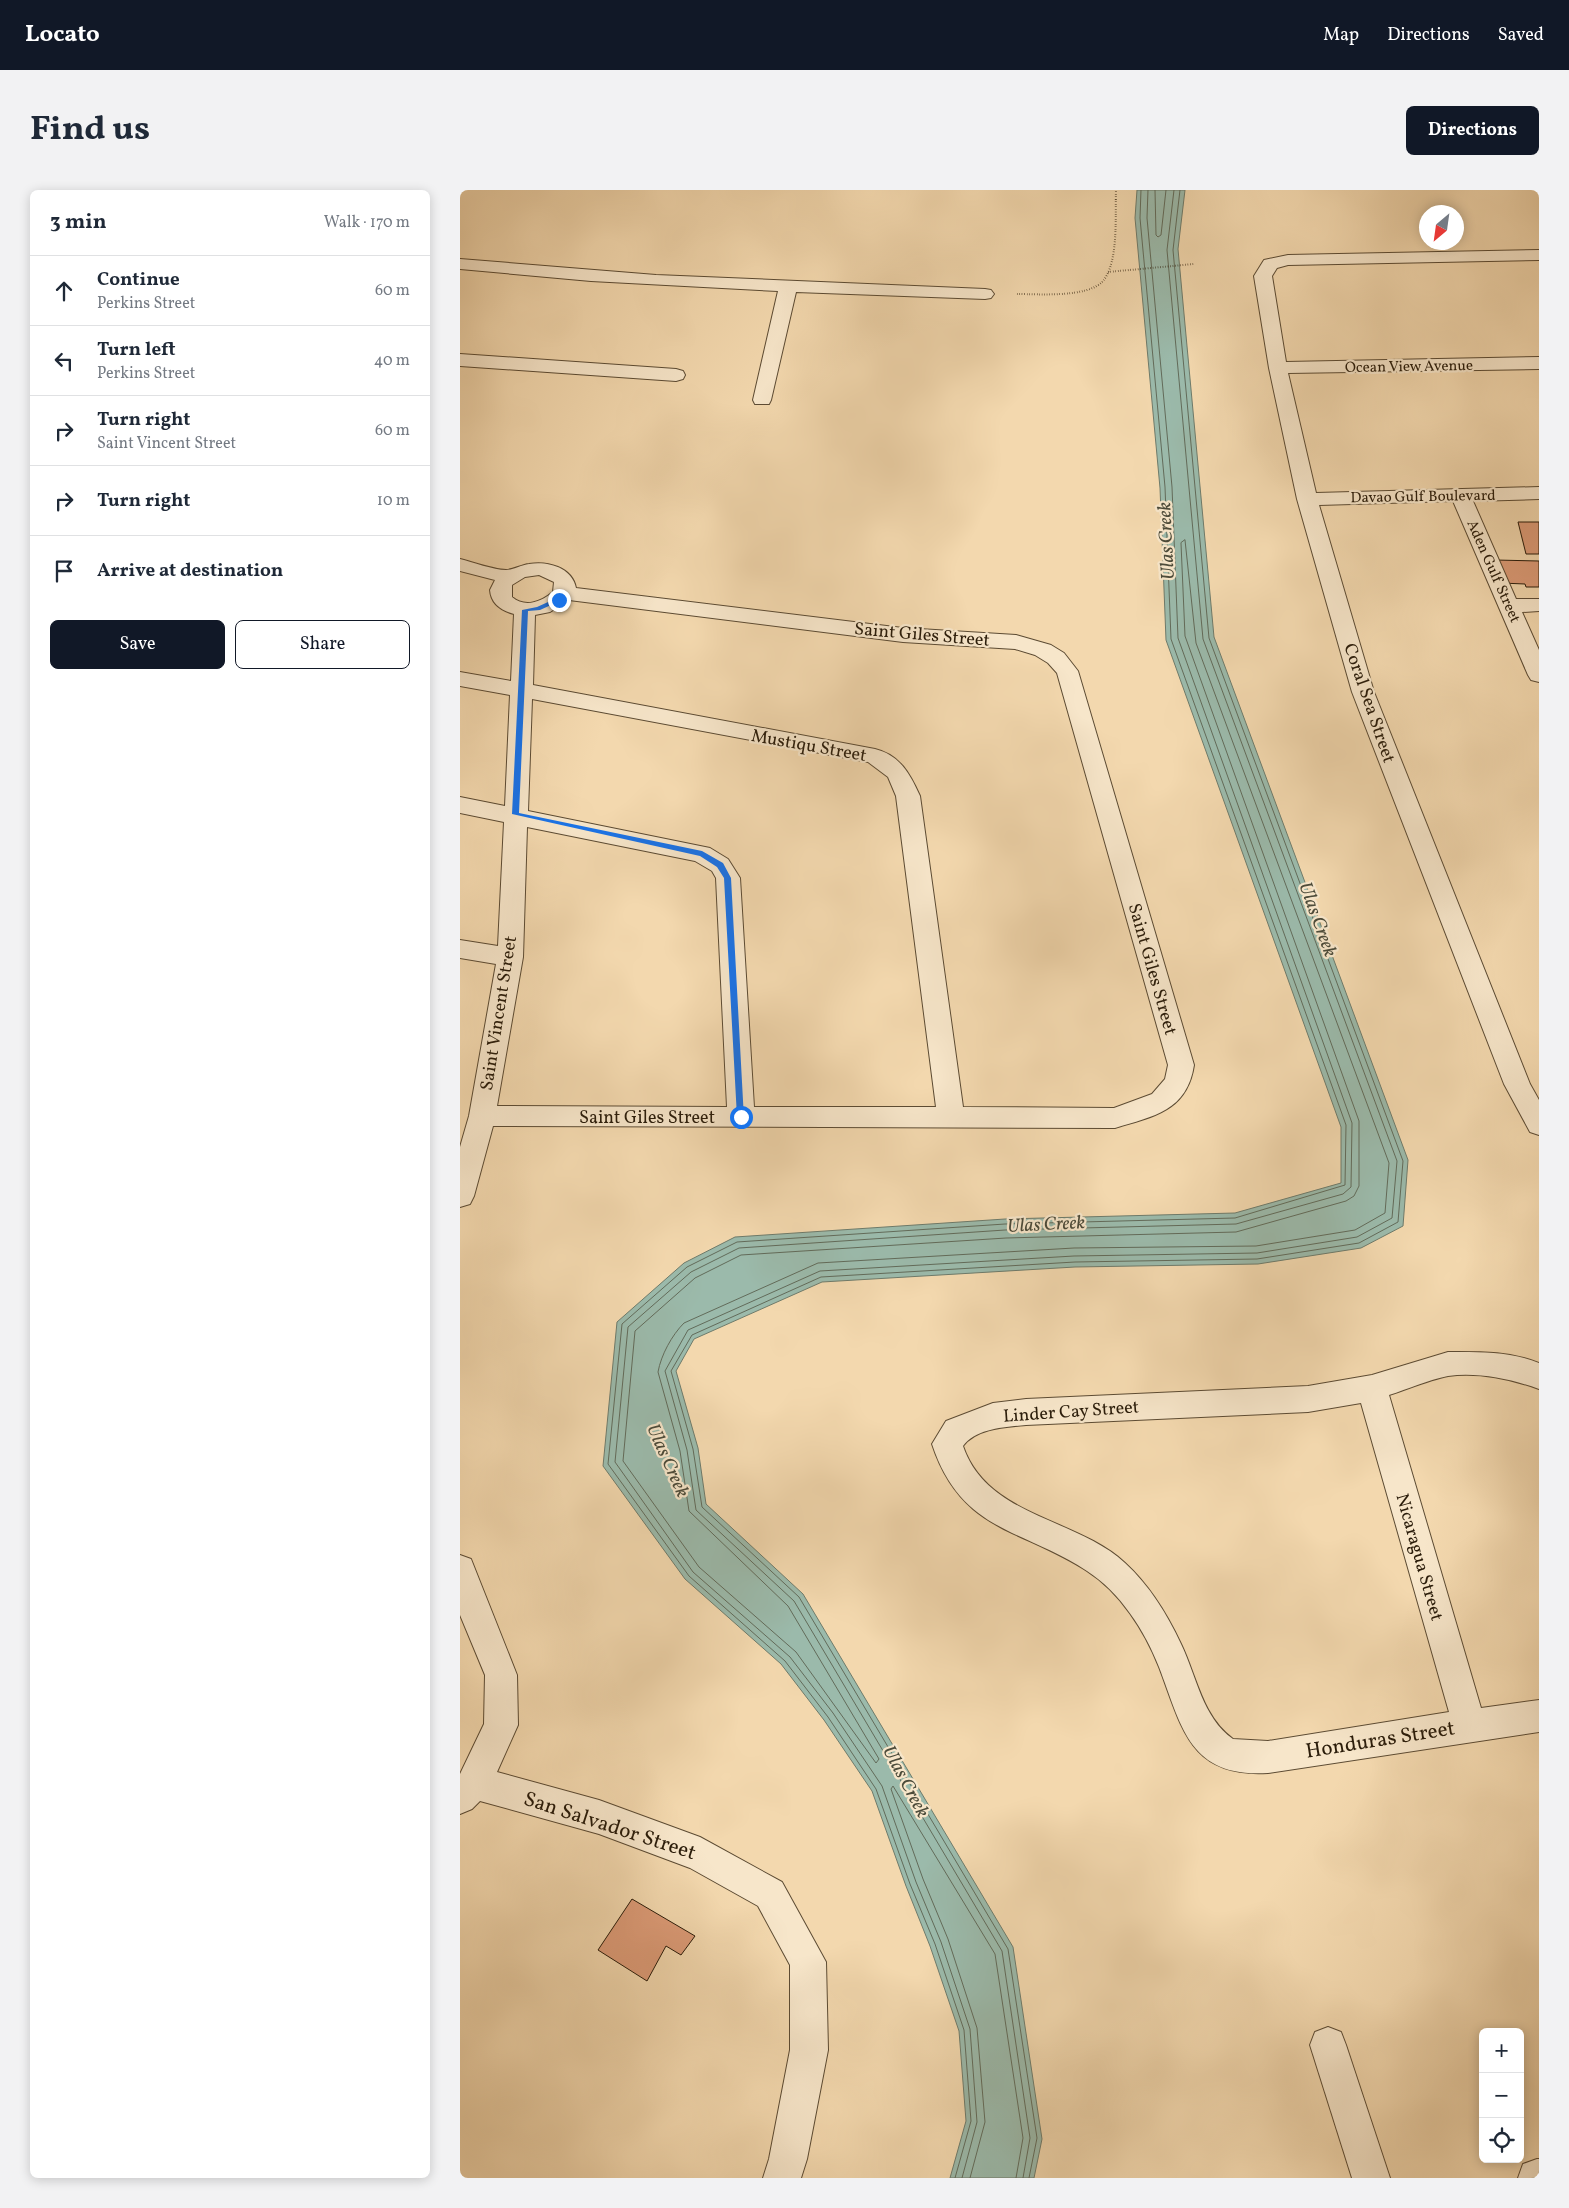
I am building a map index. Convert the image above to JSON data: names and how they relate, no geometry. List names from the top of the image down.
{
  "streets": {
    "street": [
      "Ocean View Avenue",
      "Davao Gulf Boulevard",
      "Aden Gulf Street",
      "Saint Giles Street",
      "Coral Sea Street",
      "Mustiqu Street",
      "Saint Vincent Street",
      "Linder Cay Street",
      "Nicaragua Street",
      "Honduras Street",
      "San Salvador Street"
    ]
  },
  "crossings": [
    ["Ocean View Avenue", "Coral Sea Street"],
    ["Davao Gulf Boulevard", "Aden Gulf Street"],
    ["Davao Gulf Boulevard", "Coral Sea Street"],
    ["Saint Giles Street", "Mustiqu Street"],
    ["Saint Giles Street", "Saint Vincent Street"],
    ["Mustiqu Street", "Saint Vincent Street"],
    ["Linder Cay Street", "Nicaragua Street"],
    ["Linder Cay Street", "Honduras Street"],
    ["Nicaragua Street", "Honduras Street"]
  ],
  "water": ["Ulas Creek"],
  "north": "bottom left",
  "page": {
    "header": "Locato",
    "nav": ["Map", "Directions", "Saved"],
    "title": "Find us",
    "buttons": [
      "Directions",
      ["Save", "Share"]
    ],
    "heading": ["3 min", "Walk · 170 m"],
    "list": [
      ["Continue", "Perkins Street", "60 m"],
      ["Turn left", "Perkins Street", "40 m"],
      ["Turn right", "Saint Vincent Street", "60 m"],
      ["Turn right", "10 m"],
      "Arrive at destination"
    ],
    "map_buttons": ["+", "−"]
  }
}
